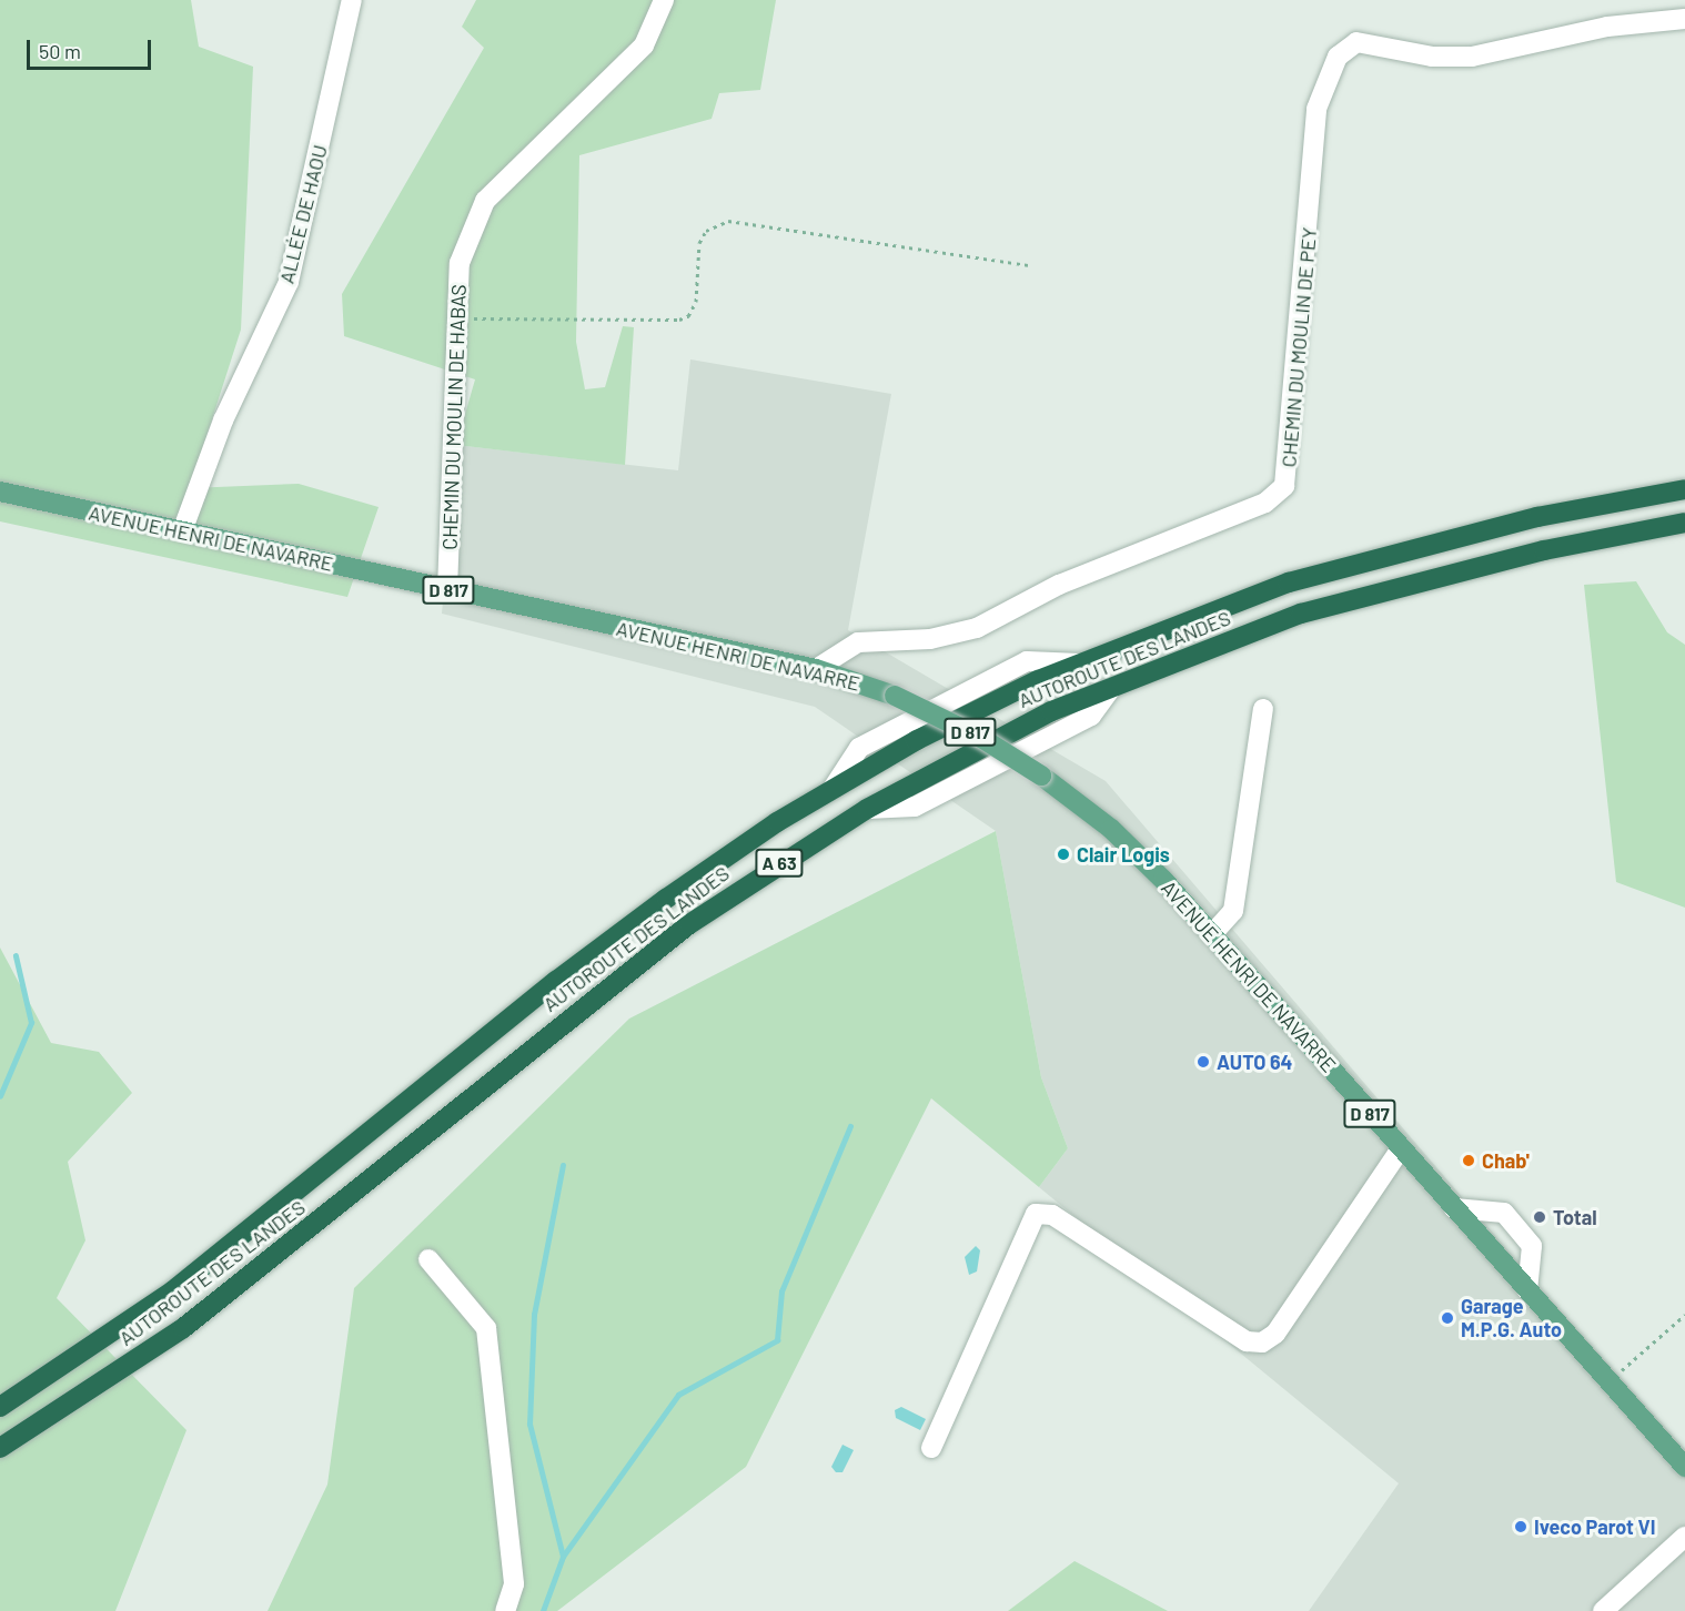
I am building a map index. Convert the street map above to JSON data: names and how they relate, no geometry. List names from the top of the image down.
{
  "streets": {
    "highway": ["AUTOROUTE DES LANDES", "A 63"],
    "main road": ["AVENUE HENRI DE NAVARRE", "D 817"],
    "street": ["ALLÉE DE HAOU", "CHEMIN DU MOULIN DE PEY", "CHEMIN DU MOULIN DE HABAS"]
  },
  "crossings": [
    ["ALLÉE DE HAOU", "AVENUE HENRI DE NAVARRE"],
    ["CHEMIN DU MOULIN DE PEY", "AVENUE HENRI DE NAVARRE"],
    ["CHEMIN DU MOULIN DE HABAS", "AVENUE HENRI DE NAVARRE"]
  ],
  "places": [
    "Clair Logis",
    "AUTO 64",
    "Chab'",
    "Total",
    "Garage M.P.G. Auto",
    "Iveco Parot VI"
  ],
  "scale_bar": "50 m"
}
